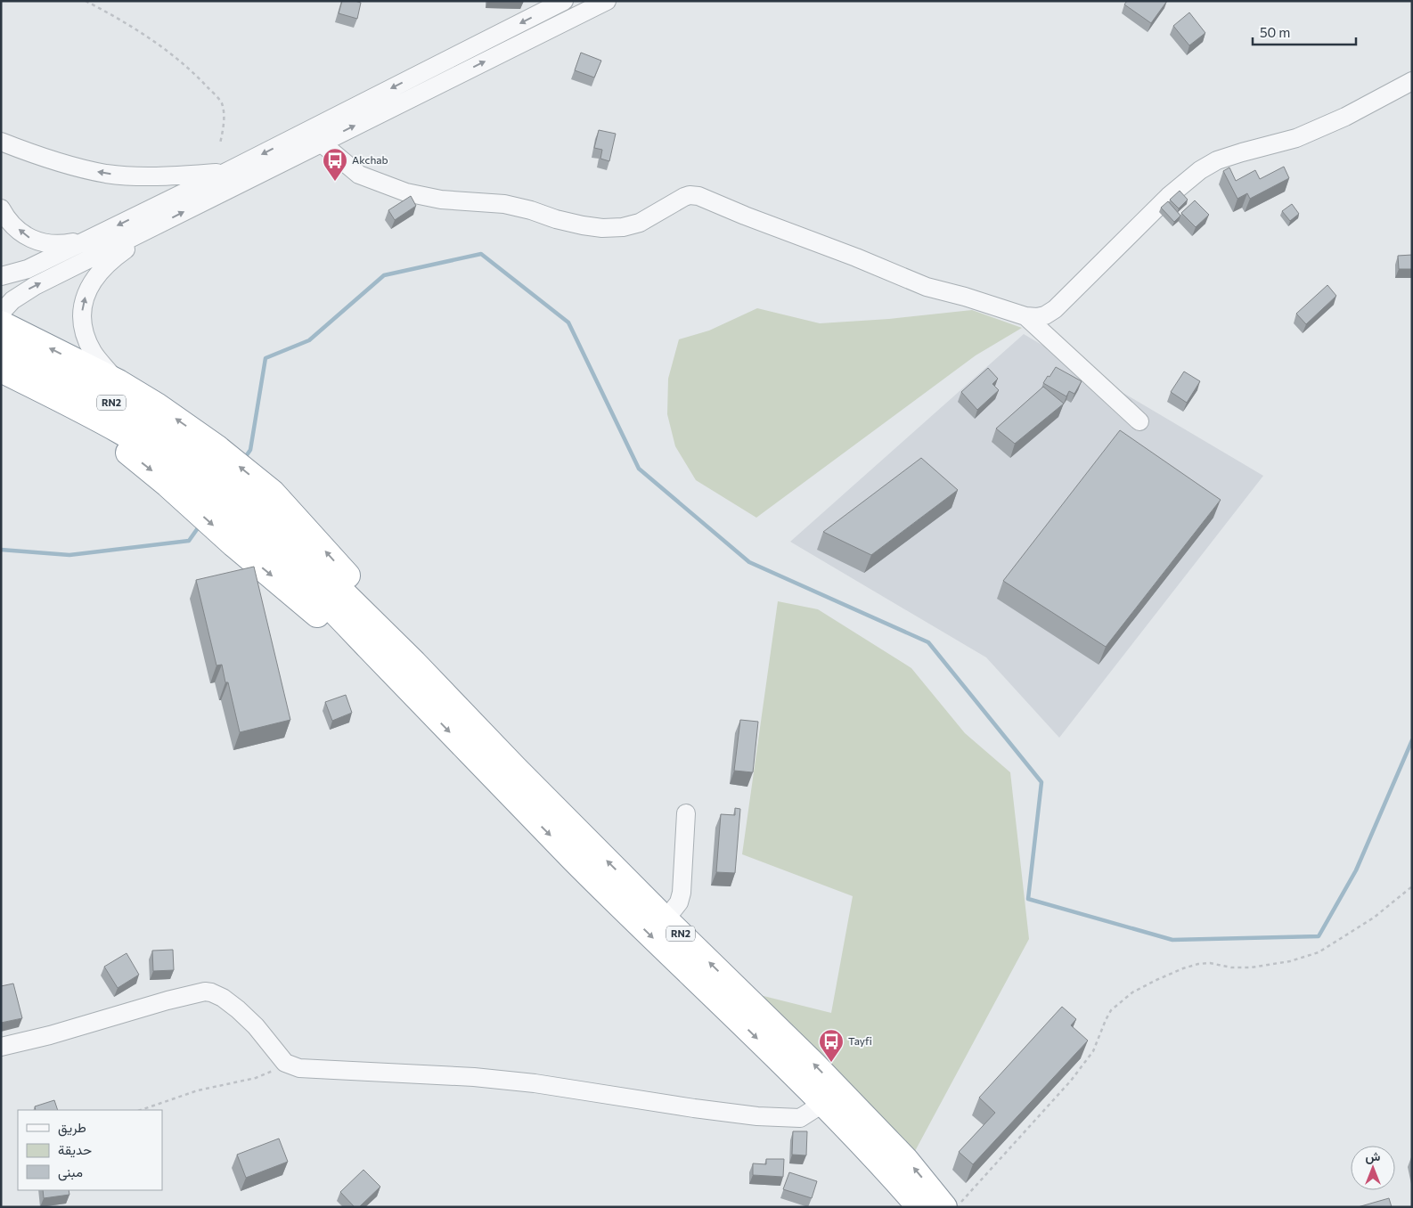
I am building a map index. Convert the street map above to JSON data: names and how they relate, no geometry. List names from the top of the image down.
{
  "streets": {
    "highway": ["RN2"]
  },
  "places": {
    "bus stop": ["Akchab", "Tayfi"]
  },
  "legend": ["طريق", "حديقة", "مبنى"],
  "scale_bar": "50 m",
  "north": "top"
}
